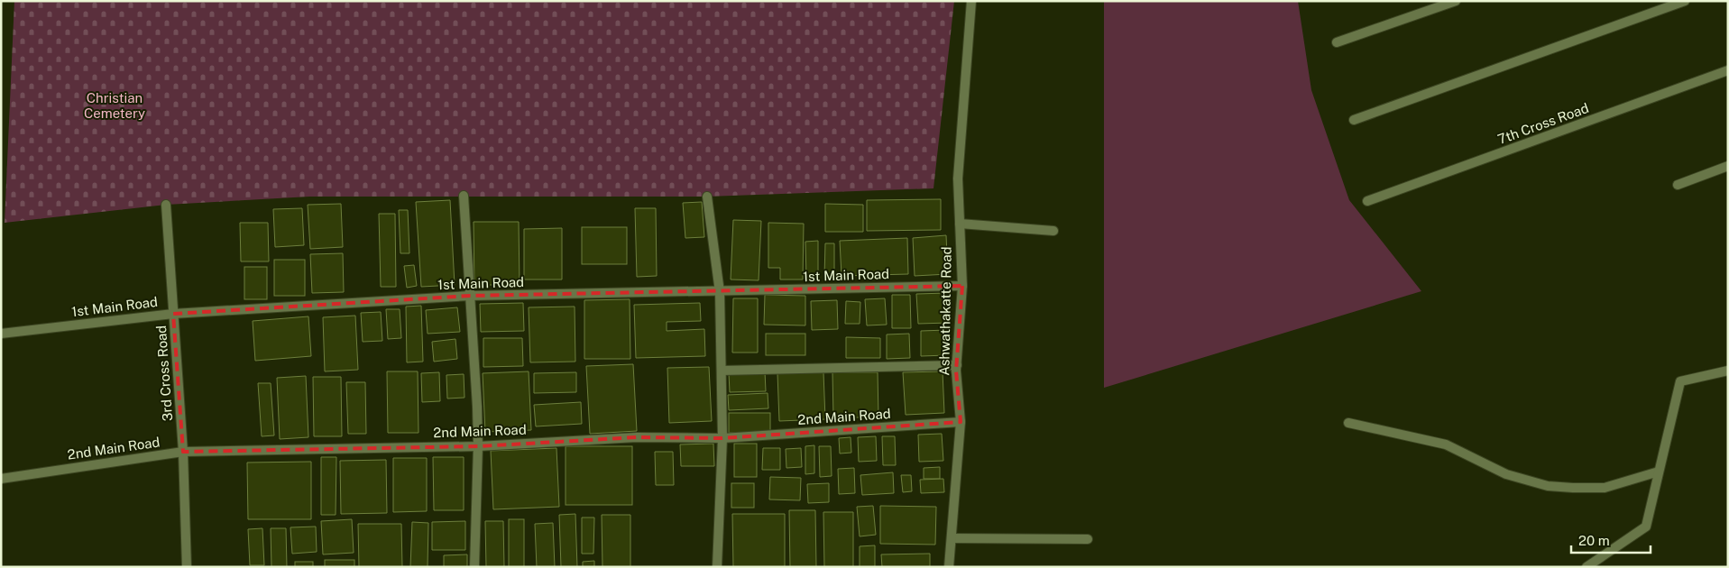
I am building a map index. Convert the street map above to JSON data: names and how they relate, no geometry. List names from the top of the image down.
{
  "streets": {
    "street": [
      "7th Cross Road",
      "1st Main Road",
      "Ashwathakatte Road",
      "3rd Cross Road",
      "2nd Main Road"
    ]
  },
  "crossings": [
    ["1st Main Road", "Ashwathakatte Road"],
    ["1st Main Road", "3rd Cross Road"],
    ["Ashwathakatte Road", "2nd Main Road"],
    ["3rd Cross Road", "2nd Main Road"]
  ],
  "parks": ["Christian Cemetery"],
  "scale_bar": "20 m"
}
